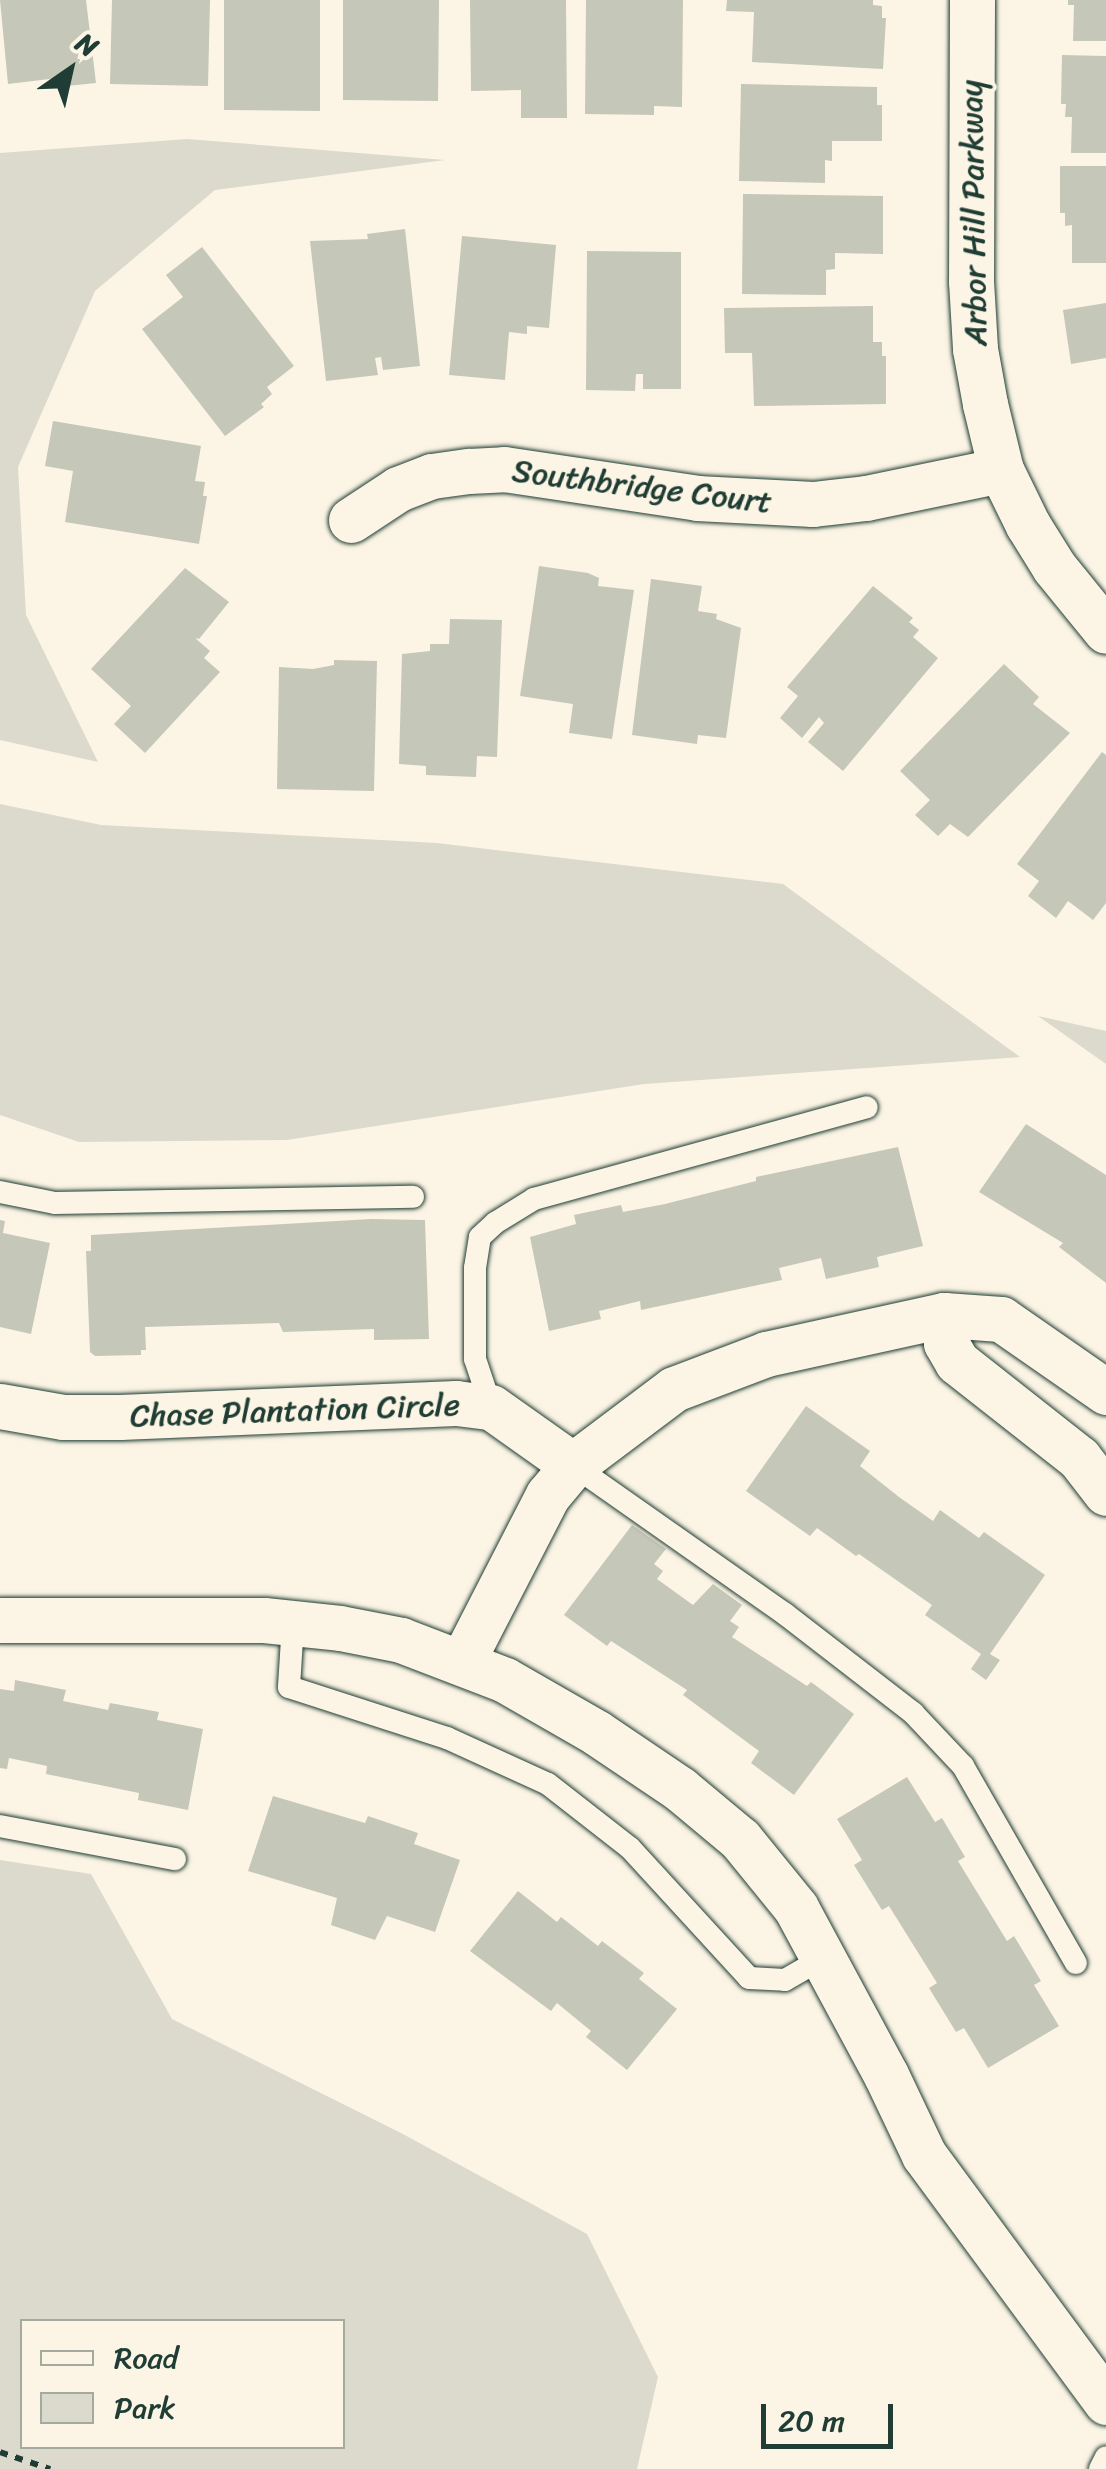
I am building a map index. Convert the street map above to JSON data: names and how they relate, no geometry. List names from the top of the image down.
{
  "streets": {
    "street": ["Arbor Hill Parkway", "Southbridge Court", "Chase Plantation Circle"]
  },
  "crossings": [
    ["Arbor Hill Parkway", "Southbridge Court"]
  ],
  "legend": ["Road", "Park"],
  "scale_bar": "20 m",
  "north": "top right"
}
